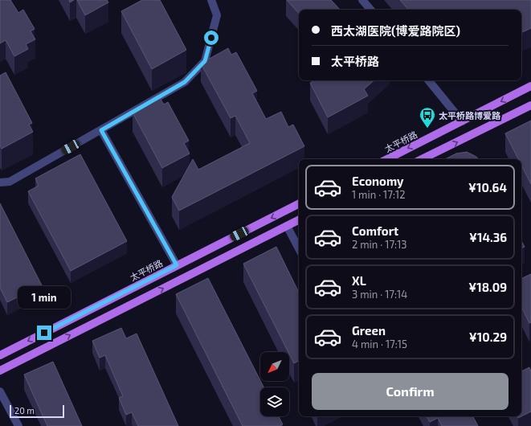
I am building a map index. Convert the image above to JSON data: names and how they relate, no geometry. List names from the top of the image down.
{
  "streets": {
    "main road": ["太平桥路"]
  },
  "places": {
    "bus stop": ["太平桥路博爱路"]
  },
  "scale_bar": "20 m",
  "north": "bottom left",
  "page": {
    "banner": ["西太湖医院(博爱路院区)", "太平桥路"],
    "list": [
      {
        "name": "Economy",
        "note": "1 min · 17:12",
        "value": "¥10.64"
      },
      {
        "name": "Comfort",
        "note": "2 min · 17:13",
        "value": "¥14.36"
      },
      {
        "name": "XL",
        "note": "3 min · 17:14",
        "value": "¥18.09"
      },
      {
        "name": "Green",
        "note": "4 min · 17:15",
        "value": "¥10.29"
      }
    ],
    "bubble": "1 min",
    "buttons": "Confirm",
    "scale": "20 m"
  }
}
